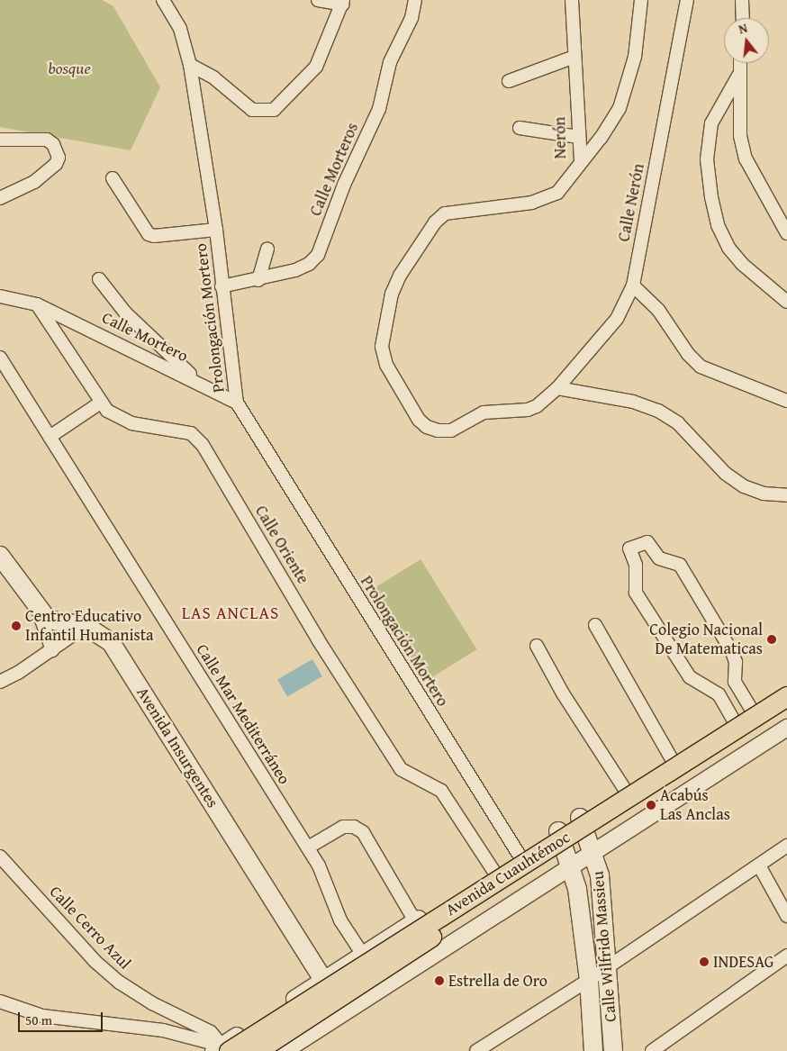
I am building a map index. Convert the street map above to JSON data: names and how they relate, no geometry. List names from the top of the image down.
{
  "streets": {
    "main road": ["Avenida Insurgentes", "Avenida Cuauhtémoc", "Calle Wilfrido Massieu"],
    "street": [
      "Nerón",
      "Calle Morteros",
      "Calle Nerón",
      "Prolongación Mortero",
      "Calle Mortero",
      "Calle Oriente",
      "Calle Mar Mediterráneo",
      "Calle Cerro Azul"
    ]
  },
  "crossings": [
    ["Nerón", "Calle Nerón"],
    ["Calle Morteros", "Prolongación Mortero"],
    ["Prolongación Mortero", "Calle Mortero"],
    ["Calle Mortero", "Calle Oriente"],
    ["Avenida Cuauhtémoc", "Calle Cerro Azul"]
  ],
  "districts": ["LAS ANCLAS"],
  "parks": ["bosque"],
  "places": [
    "Centro Educativo Infantil Humanista",
    "Colegio Nacional De Matematicas",
    "Acabús Las Anclas",
    "INDESAG",
    "Estrella de Oro"
  ],
  "scale_bar": "50 m",
  "north": "top"
}
